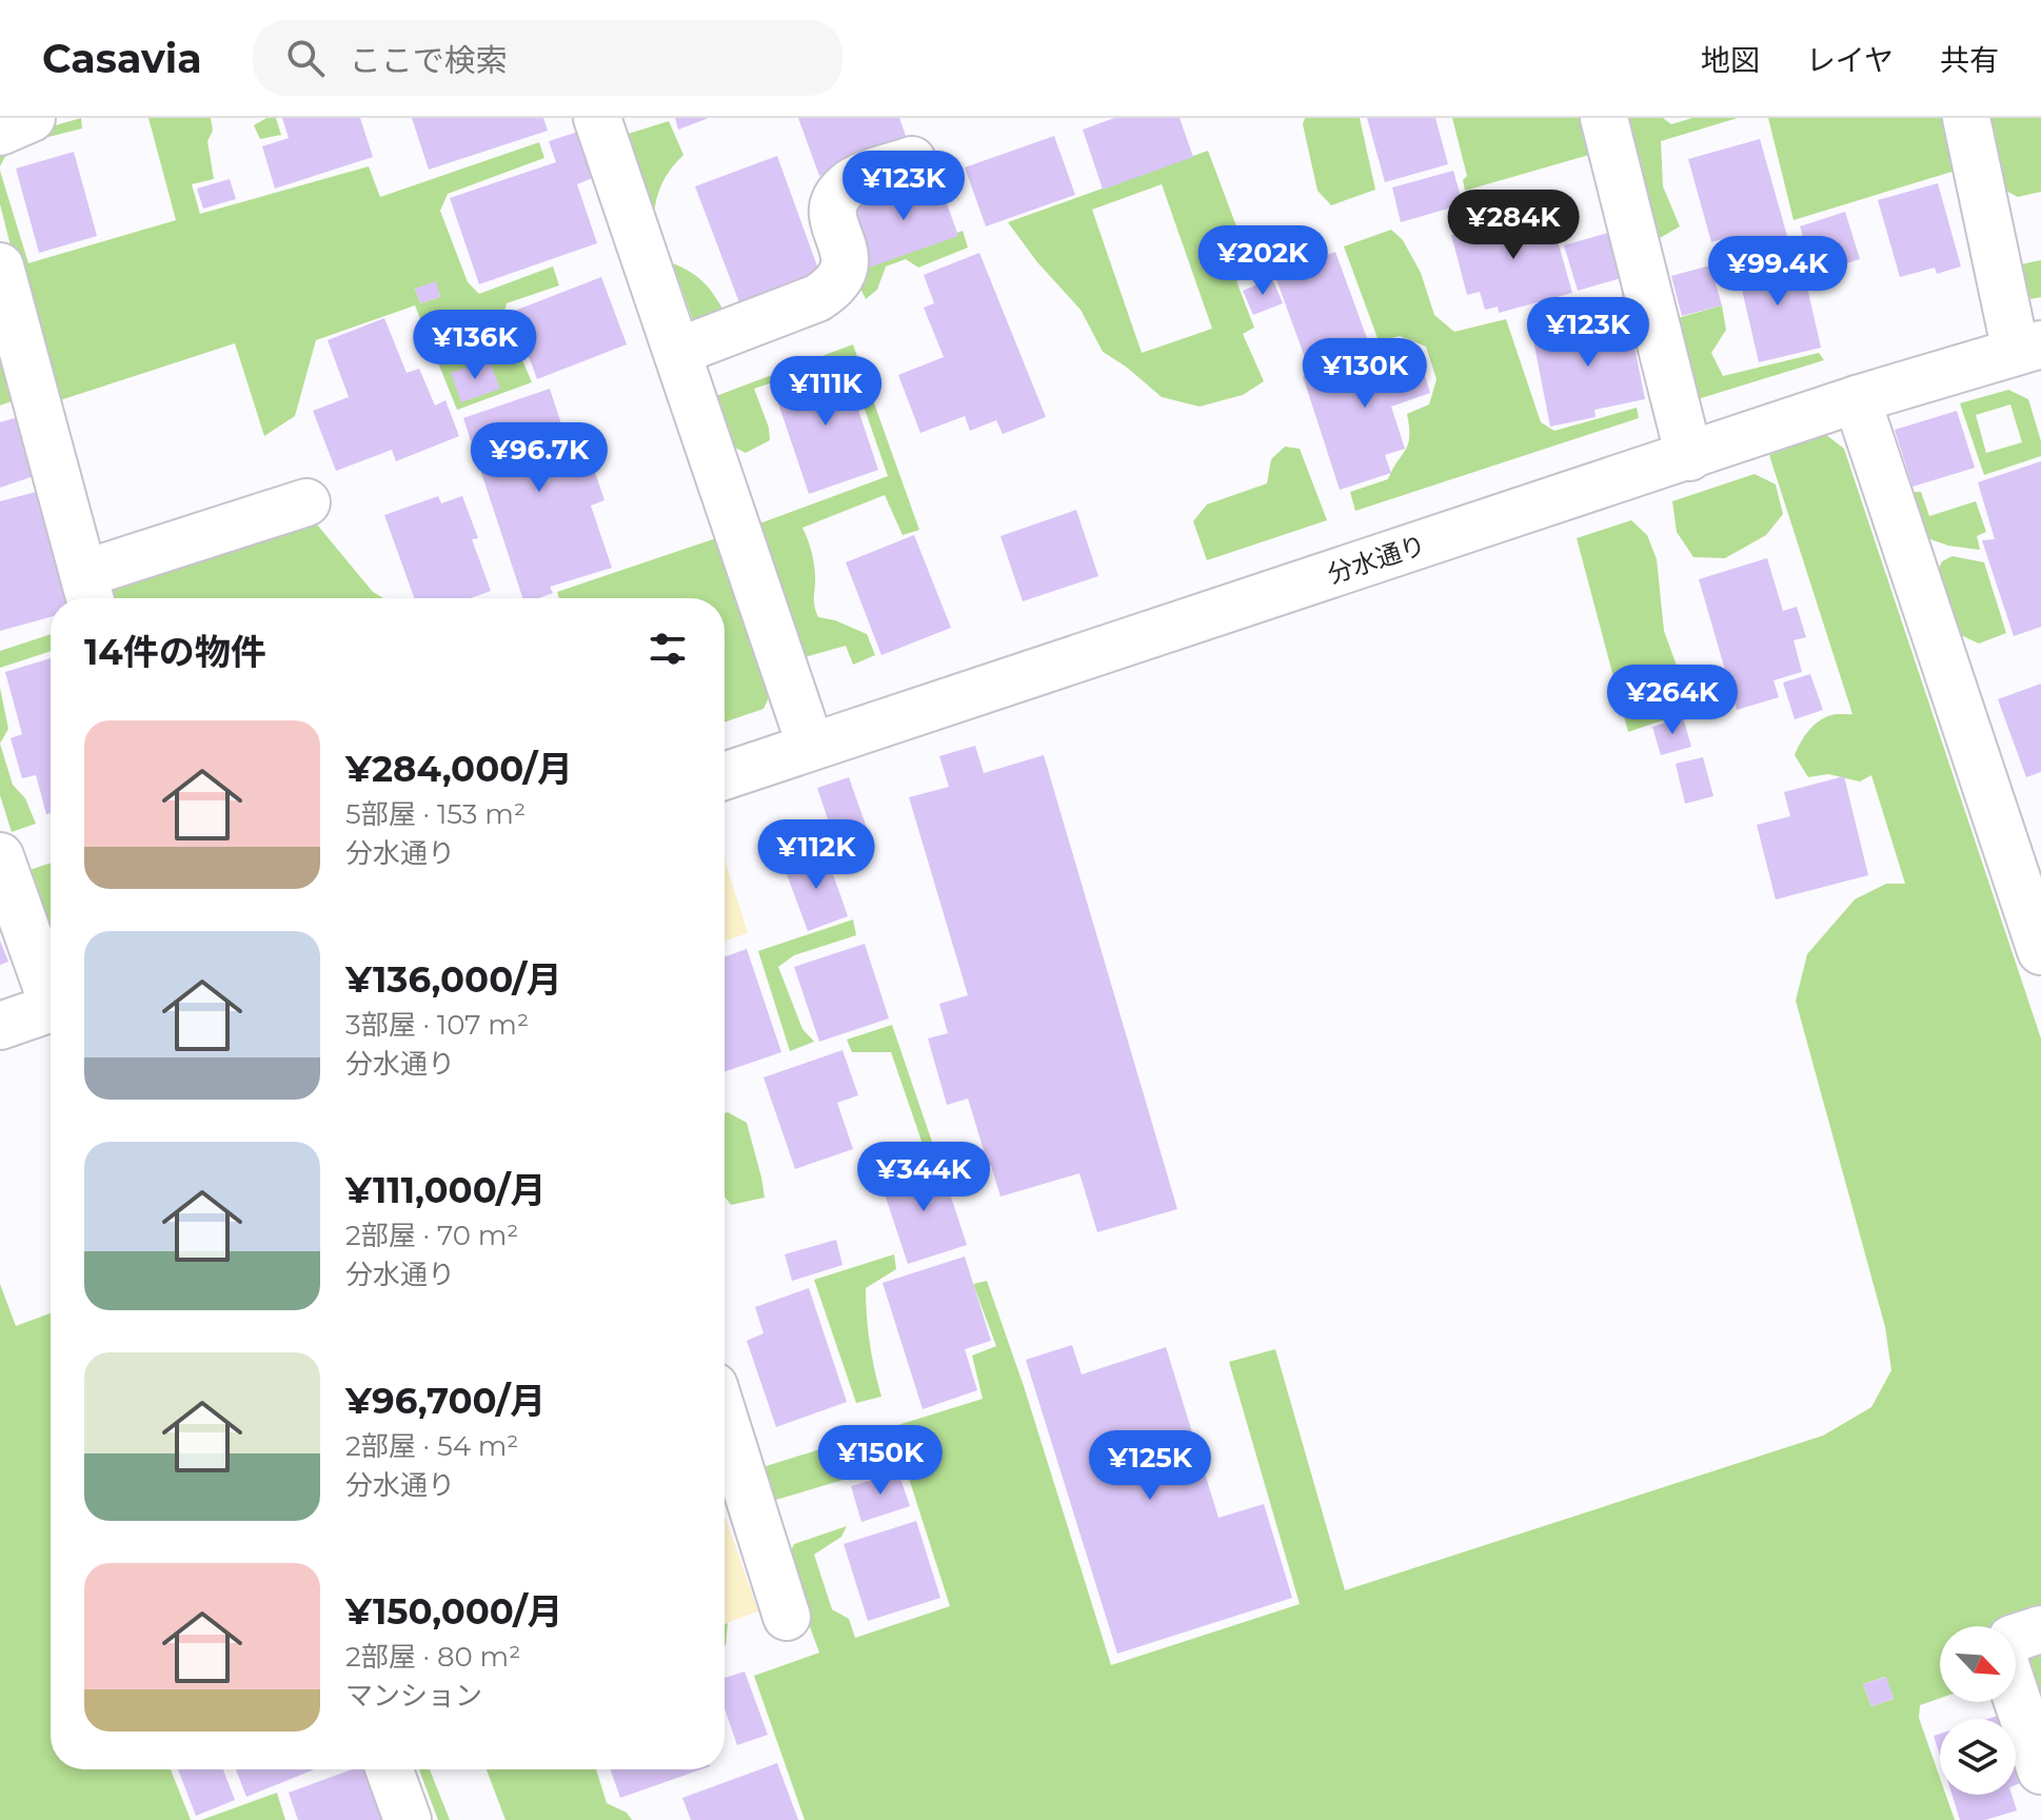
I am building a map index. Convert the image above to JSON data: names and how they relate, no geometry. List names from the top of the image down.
{
  "streets": {
    "street": ["分水通り"]
  },
  "north": "bottom right",
  "page": {
    "header": "Casavia",
    "search": "ここで検索",
    "nav": ["地図", "レイヤ", "共有"],
    "price": [
      "¥123K",
      "¥284K",
      "¥202K",
      "¥99.4K",
      "¥123K",
      "¥136K",
      "¥130K",
      "¥111K",
      "¥96.7K",
      "¥264K",
      "¥112K",
      "¥344K",
      "¥150K",
      "¥125K"
    ],
    "heading": "14件の物件",
    "list": [
      {
        "name": "¥284,000/月",
        "note": "5部屋 · 153 m² · 分水通り"
      },
      {
        "name": "¥136,000/月",
        "note": "3部屋 · 107 m² · 分水通り"
      },
      {
        "name": "¥111,000/月",
        "note": "2部屋 · 70 m² · 分水通り"
      },
      {
        "name": "¥96,700/月",
        "note": "2部屋 · 54 m² · 分水通り"
      },
      {
        "name": "¥150,000/月",
        "note": "2部屋 · 80 m² · マンション"
      }
    ]
  }
}
